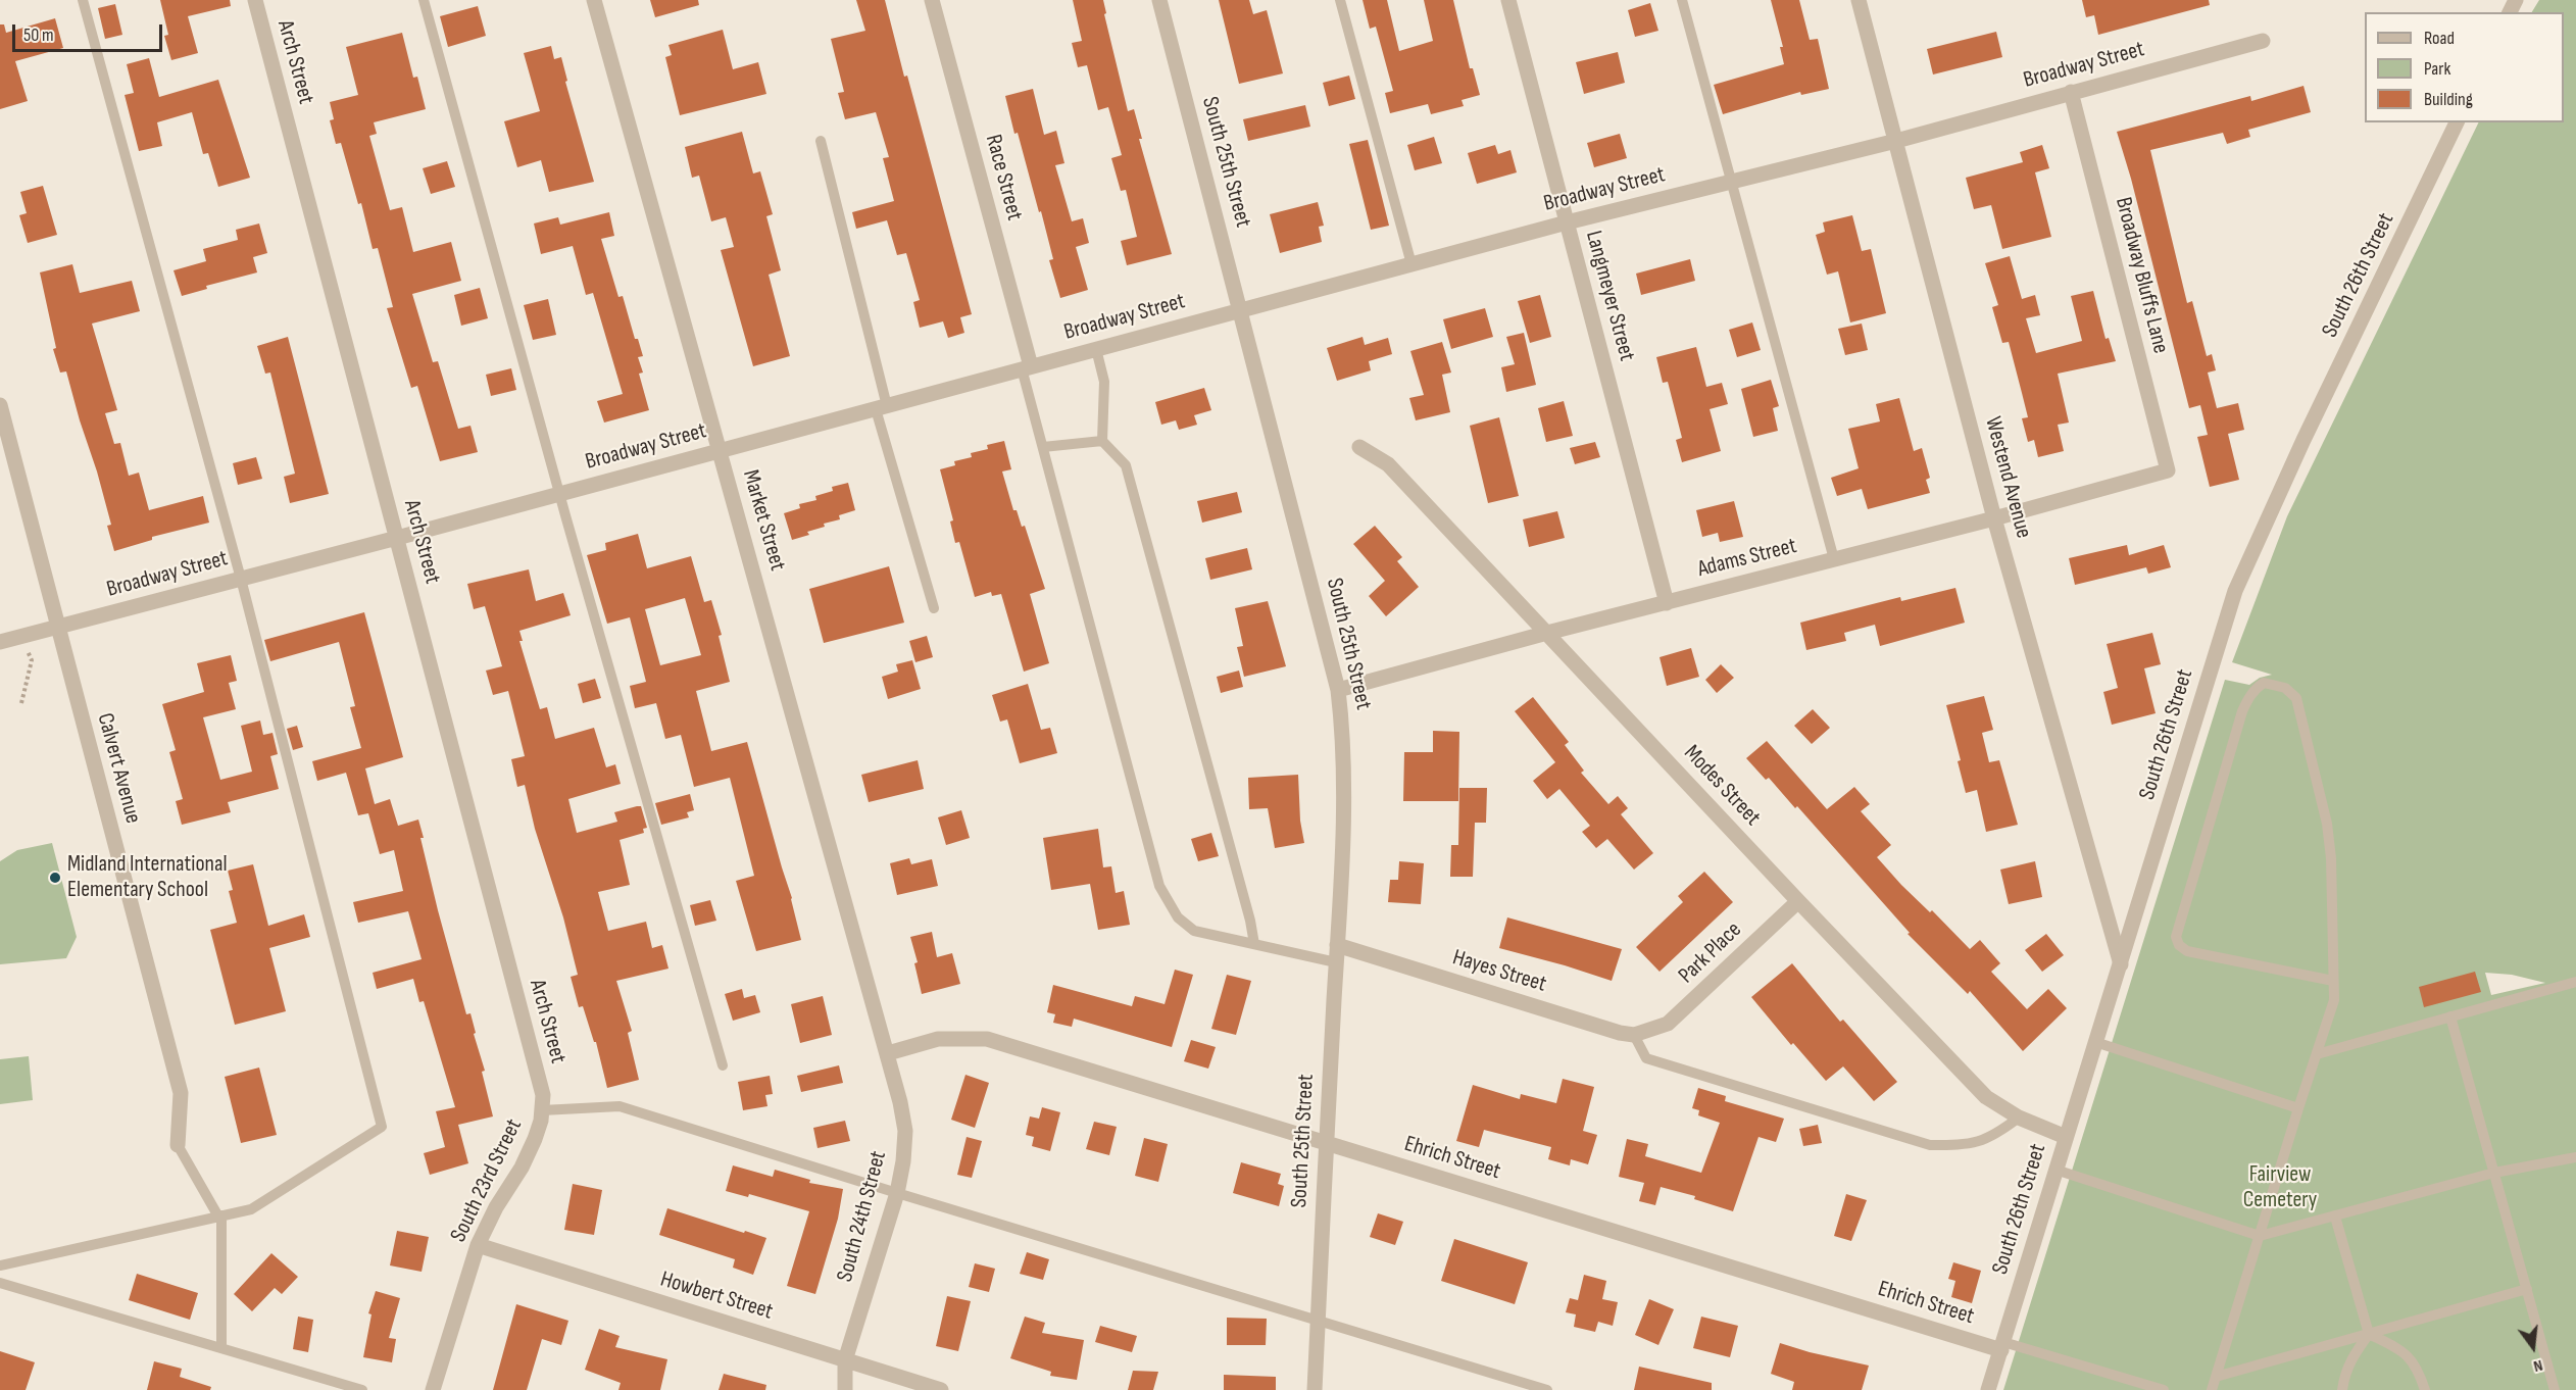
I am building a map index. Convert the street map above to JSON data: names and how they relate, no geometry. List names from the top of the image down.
{
  "streets": {
    "street": [
      "Arch Street",
      "Broadway Street",
      "South 25th Street",
      "Race Street",
      "Broadway Bluffs Lane",
      "South 26th Street",
      "Langmeyer Street",
      "Westend Avenue",
      "Market Street",
      "Adams Street",
      "Calvert Avenue",
      "Modes Street",
      "Park Place",
      "Hayes Street",
      "Ehrich Street",
      "South 23rd Street",
      "South 24th Street",
      "Howbert Street"
    ]
  },
  "crossings": [
    ["Arch Street", "Broadway Street"],
    ["Arch Street", "South 23rd Street"],
    ["Broadway Street", "South 25th Street"],
    ["Broadway Street", "Race Street"],
    ["Broadway Street", "Broadway Bluffs Lane"],
    ["Broadway Street", "Langmeyer Street"],
    ["Broadway Street", "Westend Avenue"],
    ["Broadway Street", "Market Street"],
    ["Broadway Street", "Calvert Avenue"],
    ["South 25th Street", "Adams Street"],
    ["South 25th Street", "Hayes Street"],
    ["South 25th Street", "Ehrich Street"],
    ["Broadway Bluffs Lane", "Adams Street"],
    ["South 26th Street", "Westend Avenue"],
    ["South 26th Street", "Modes Street"],
    ["South 26th Street", "Ehrich Street"],
    ["Langmeyer Street", "Adams Street"],
    ["Westend Avenue", "Adams Street"],
    ["Market Street", "Ehrich Street"],
    ["Market Street", "South 24th Street"],
    ["Adams Street", "Modes Street"],
    ["Modes Street", "Park Place"],
    ["Park Place", "Hayes Street"],
    ["Ehrich Street", "South 24th Street"],
    ["South 23rd Street", "Howbert Street"],
    ["South 24th Street", "Howbert Street"]
  ],
  "parks": ["Fairview Cemetery"],
  "places": ["Midland International Elementary School"],
  "legend": ["Road", "Park", "Building"],
  "scale_bar": "50 m",
  "north": "bottom"
}
